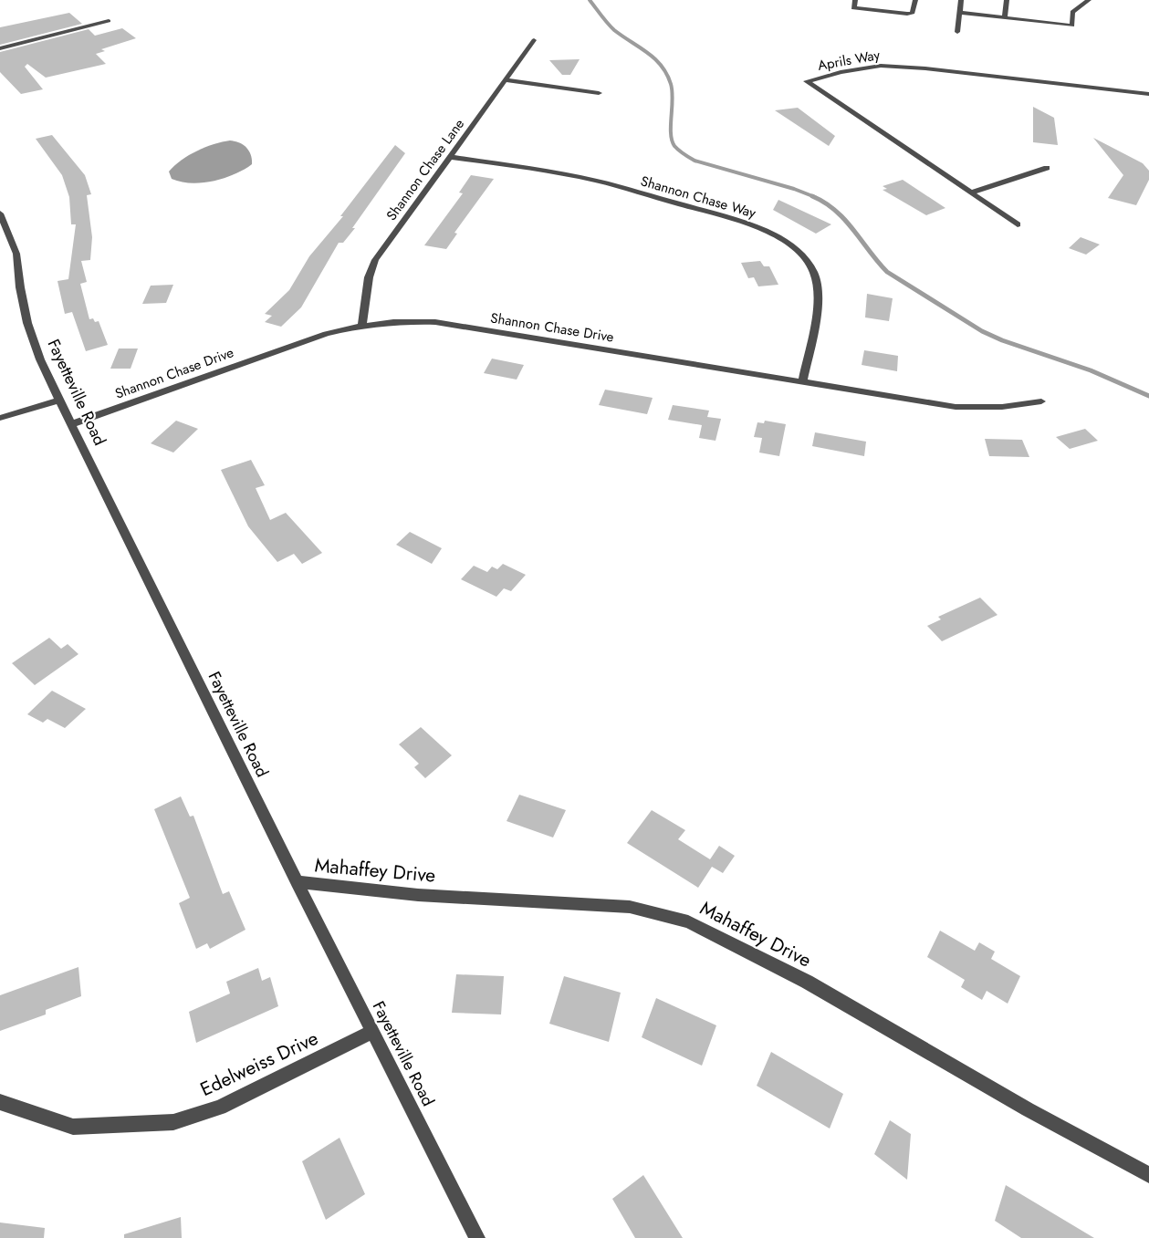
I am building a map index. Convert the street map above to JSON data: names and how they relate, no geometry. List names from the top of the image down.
{
  "streets": {
    "street": [
      "Aprils Way",
      "Shannon Chase Lane",
      "Shannon Chase Way",
      "Shannon Chase Drive",
      "Fayetteville Road",
      "Mahaffey Drive",
      "Edelweiss Drive"
    ]
  },
  "crossings": [
    ["Shannon Chase Lane", "Shannon Chase Way"],
    ["Shannon Chase Lane", "Shannon Chase Drive"],
    ["Shannon Chase Way", "Shannon Chase Drive"],
    ["Shannon Chase Drive", "Fayetteville Road"],
    ["Fayetteville Road", "Mahaffey Drive"],
    ["Fayetteville Road", "Edelweiss Drive"]
  ]
}
